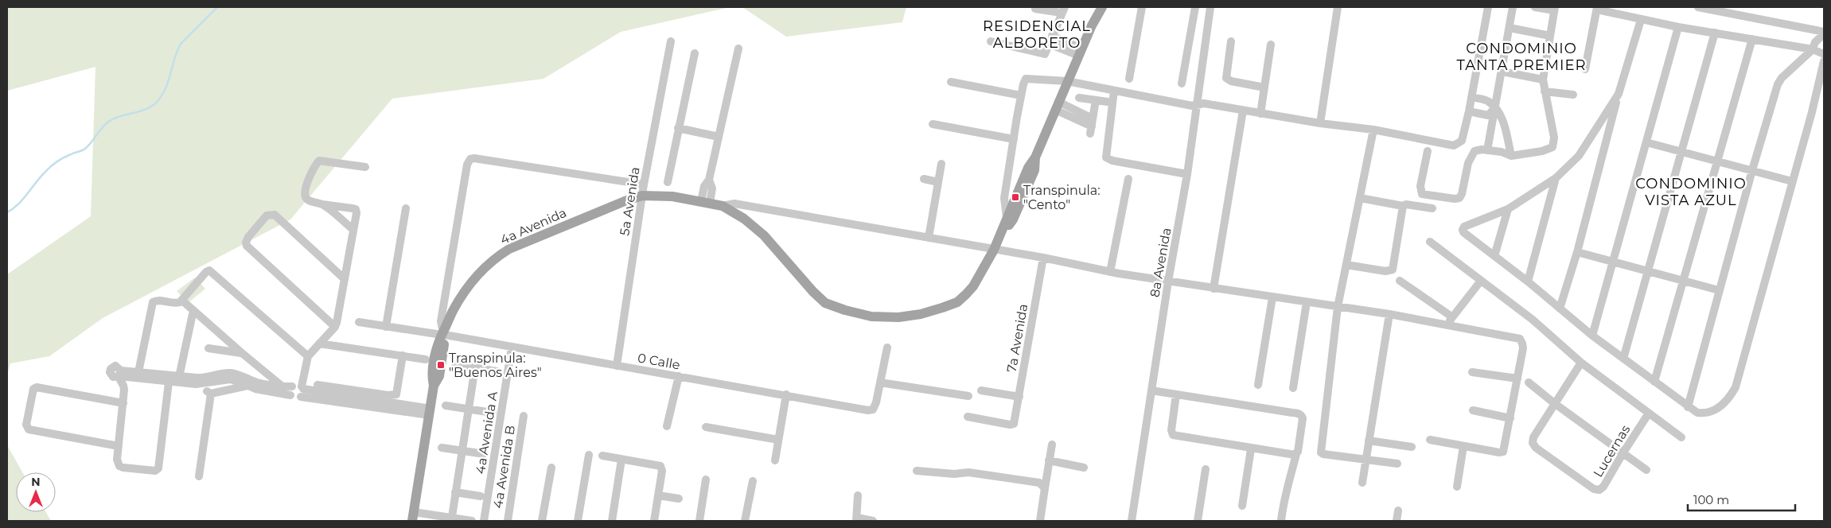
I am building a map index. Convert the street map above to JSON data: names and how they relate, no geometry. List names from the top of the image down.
{
  "streets": {
    "main road": ["4a Avenida"],
    "street": [
      "5a Avenida",
      "8a Avenida",
      "7a Avenida",
      "0 Calle",
      "4a Avenida A",
      "Lucernas",
      "4a Avenida B"
    ]
  },
  "crossings": [
    ["5a Avenida", "4a Avenida"],
    ["5a Avenida", "0 Calle"],
    ["4a Avenida", "0 Calle"],
    ["0 Calle", "4a Avenida A"]
  ],
  "districts": ["RESIDENCIAL ALBORETO", "CONDOMINIO TANTA PREMIER", "CONDOMINIO VISTA AZUL"],
  "places": {
    "transit": ["Transpinula: \"Cento\"", "Transpinula: \"Buenos Aires\""]
  },
  "scale_bar": "100 m",
  "north": "top"
}
